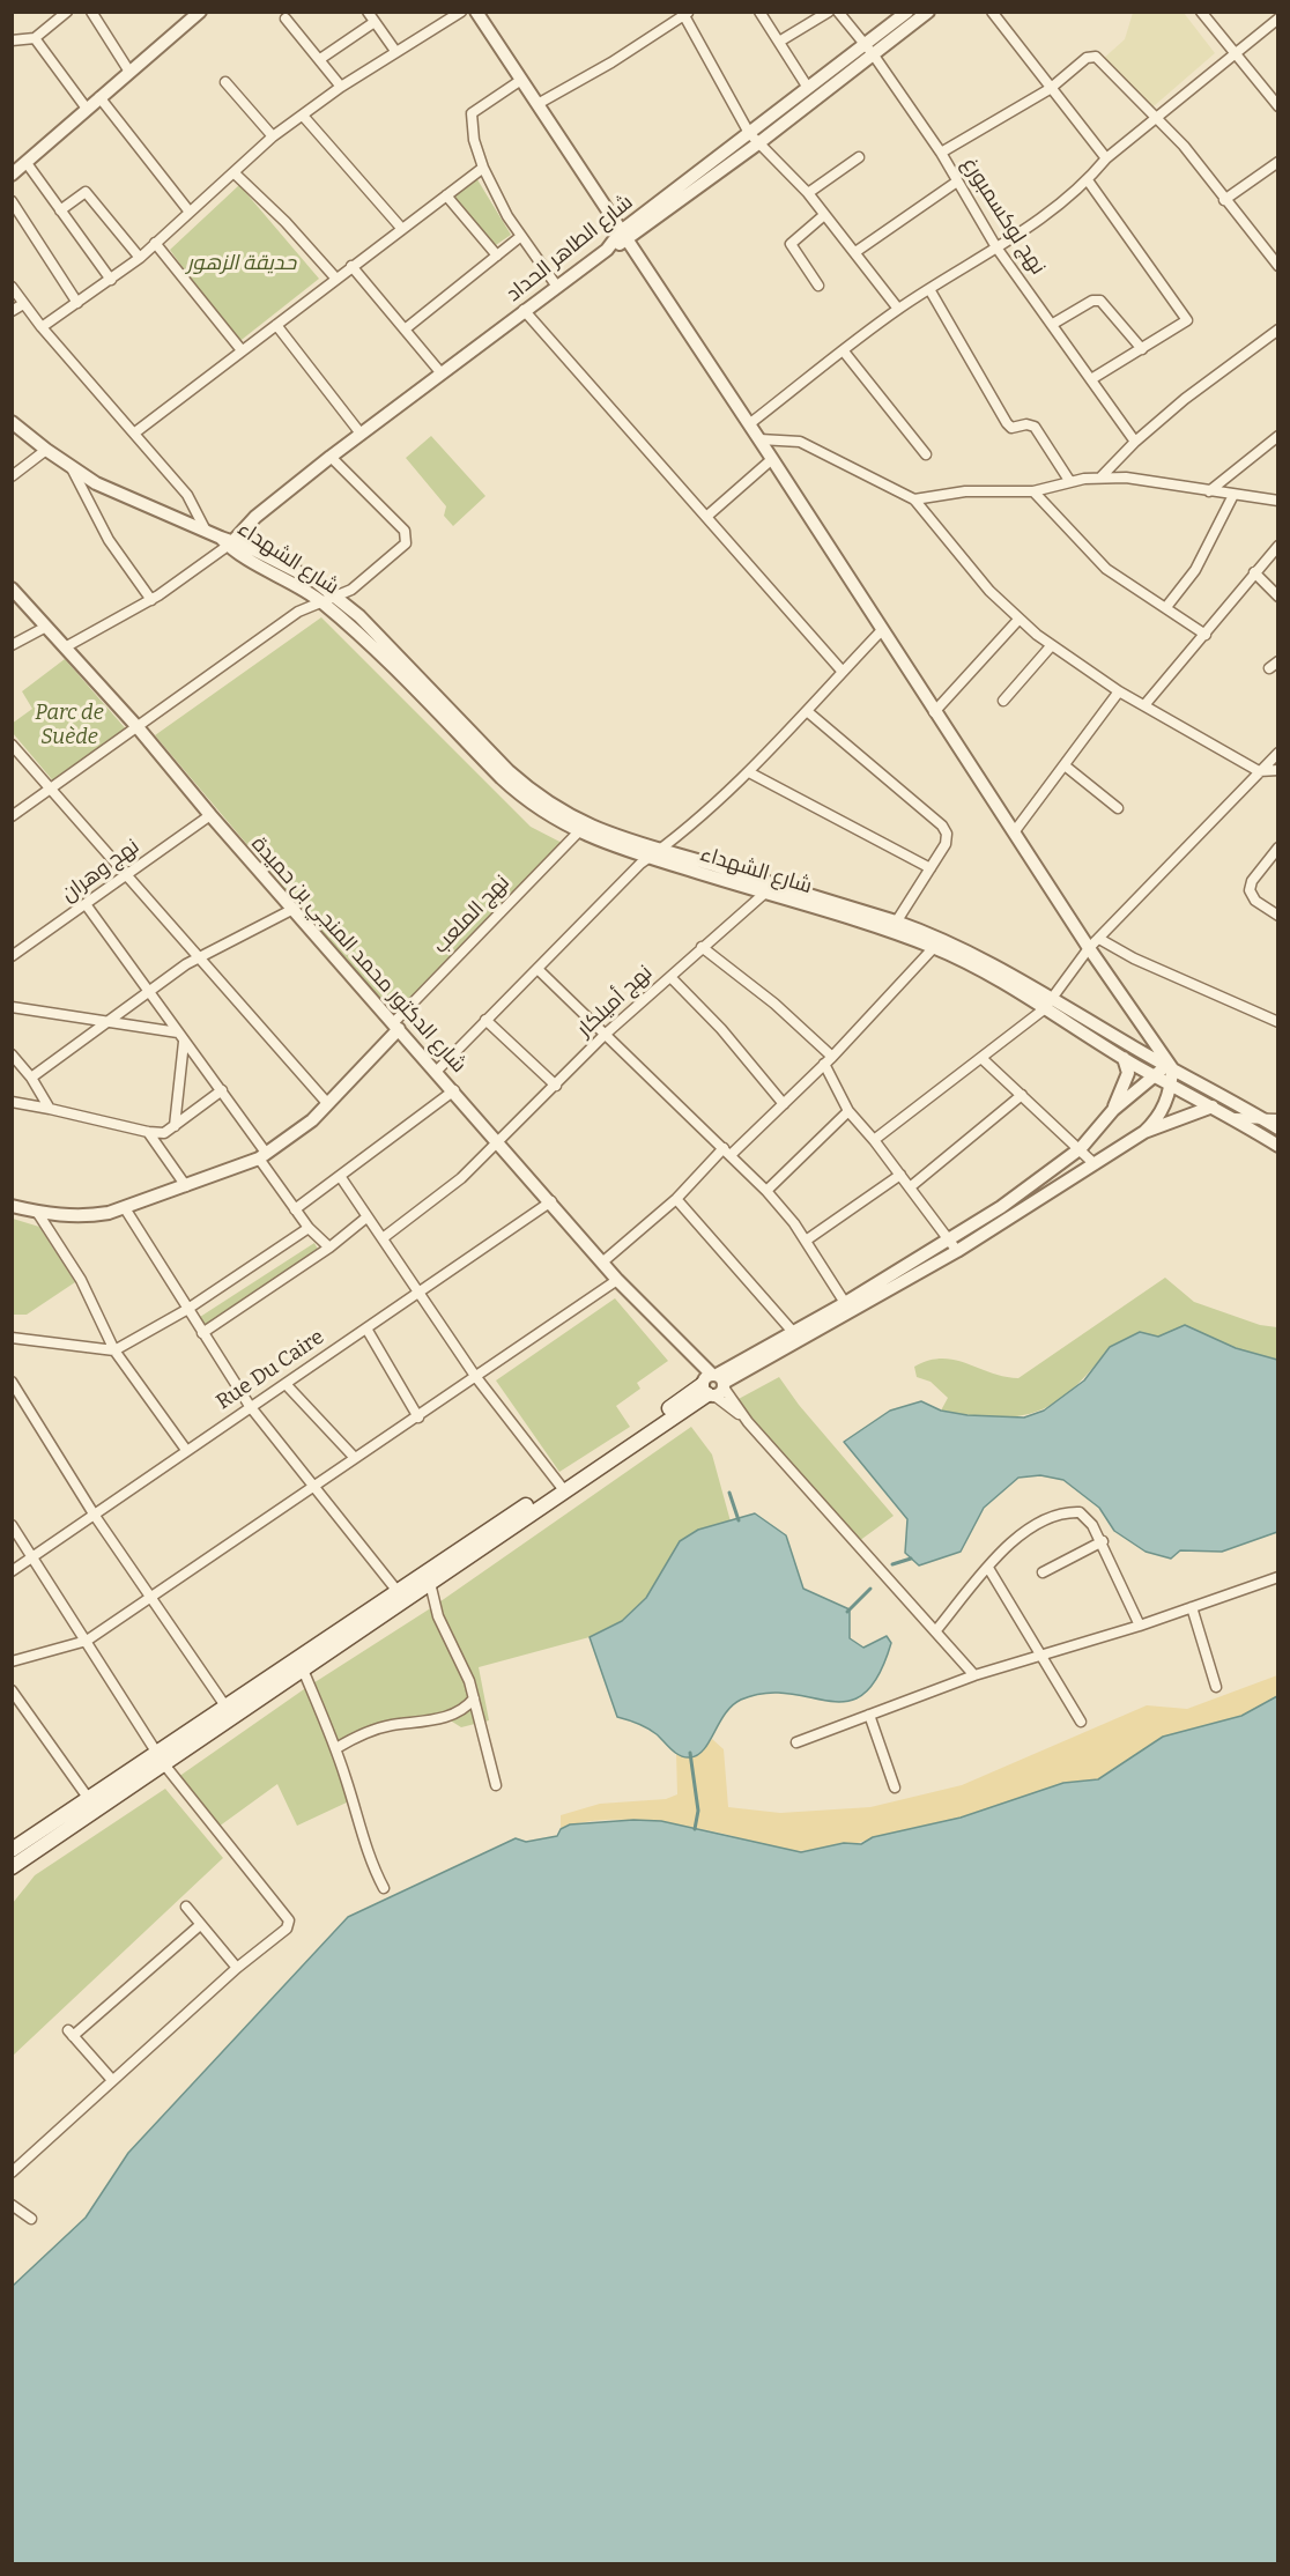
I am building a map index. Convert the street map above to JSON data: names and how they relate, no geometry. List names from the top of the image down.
{
  "streets": {
    "street": [
      "نهج لوكسمبورغ",
      "شارع الطاهر الحداد",
      "شارع الشهداء",
      "نهج وهران",
      "نهج الملعب",
      "شارع الدكتور محمد المنجي بن حميدة",
      "نهج أميلكار",
      "Rue Du Caire"
    ]
  },
  "crossings": [
    ["نهج لوكسمبورغ", "شارع الطاهر الحداد"],
    ["شارع الطاهر الحداد", "شارع الشهداء"],
    ["شارع الشهداء", "نهج الملعب"],
    ["شارع الشهداء", "نهج أميلكار"],
    ["نهج وهران", "شارع الدكتور محمد المنجي بن حميدة"],
    ["نهج الملعب", "شارع الدكتور محمد المنجي بن حميدة"],
    ["شارع الدكتور محمد المنجي بن حميدة", "نهج أميلكار"],
    ["شارع الدكتور محمد المنجي بن حميدة", "Rue Du Caire"]
  ],
  "parks": ["حديقة الزهور", "Parc de Suède"]
}
